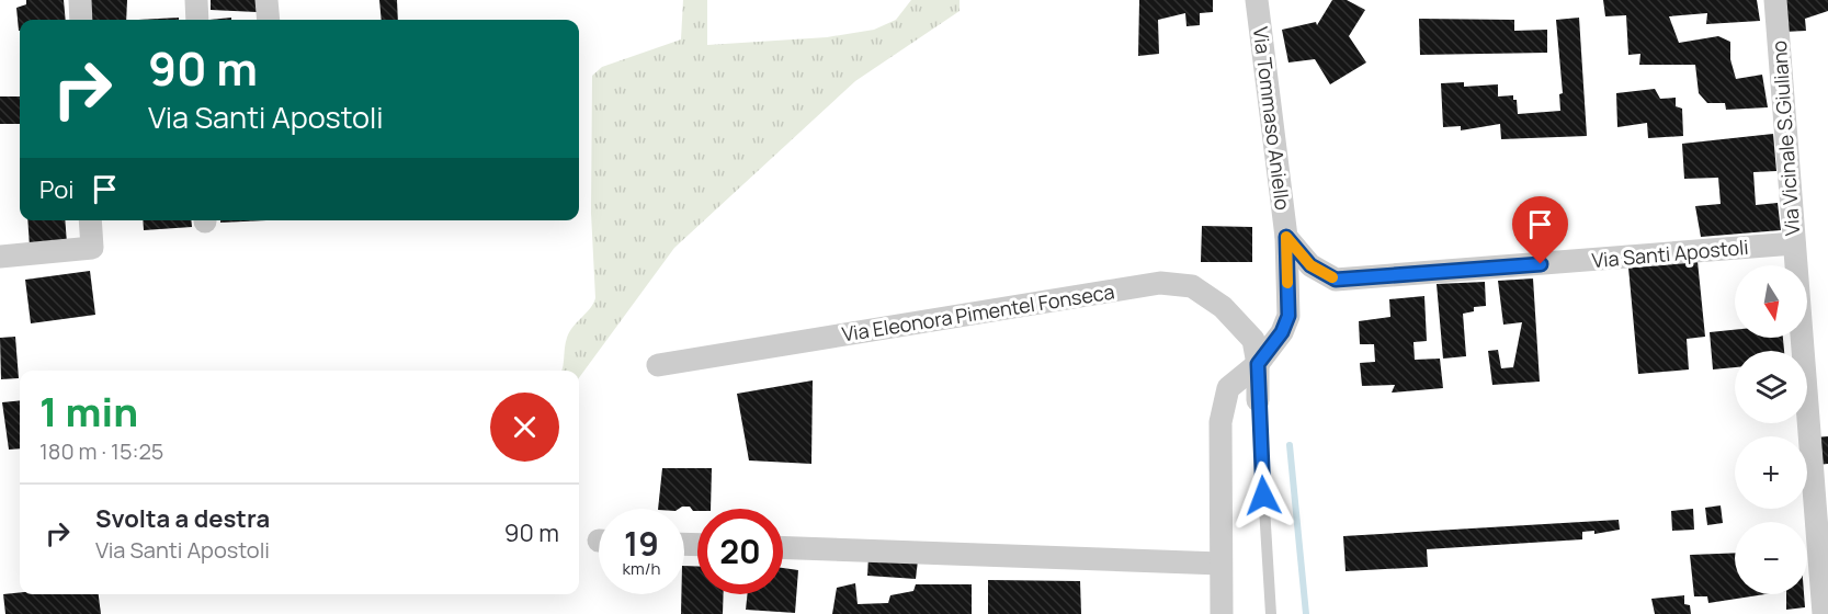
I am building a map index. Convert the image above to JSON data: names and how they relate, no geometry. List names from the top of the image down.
{
  "streets": {
    "street": [
      "Via Tommaso Aniello",
      "Via Vicinale S.Giuliano",
      "Via Santi Apostoli",
      "Via Eleonora Pimentel Fonseca"
    ]
  },
  "crossings": [
    ["Via Tommaso Aniello", "Via Santi Apostoli"],
    ["Via Tommaso Aniello", "Via Eleonora Pimentel Fonseca"],
    ["Via Vicinale S.Giuliano", "Via Santi Apostoli"]
  ],
  "north": "bottom",
  "page": {
    "turn": ["90 m", "Via Santi Apostoli"],
    "then": "Poi",
    "map_buttons": ["+", "−"],
    "heading": ["1 min", "180 m · 15:25"],
    "list": [
      {
        "name": "Svolta a destra",
        "note": "Via Santi Apostoli",
        "value": "90 m"
      }
    ],
    "speed": "19 km/h",
    "limit": "20"
  }
}
